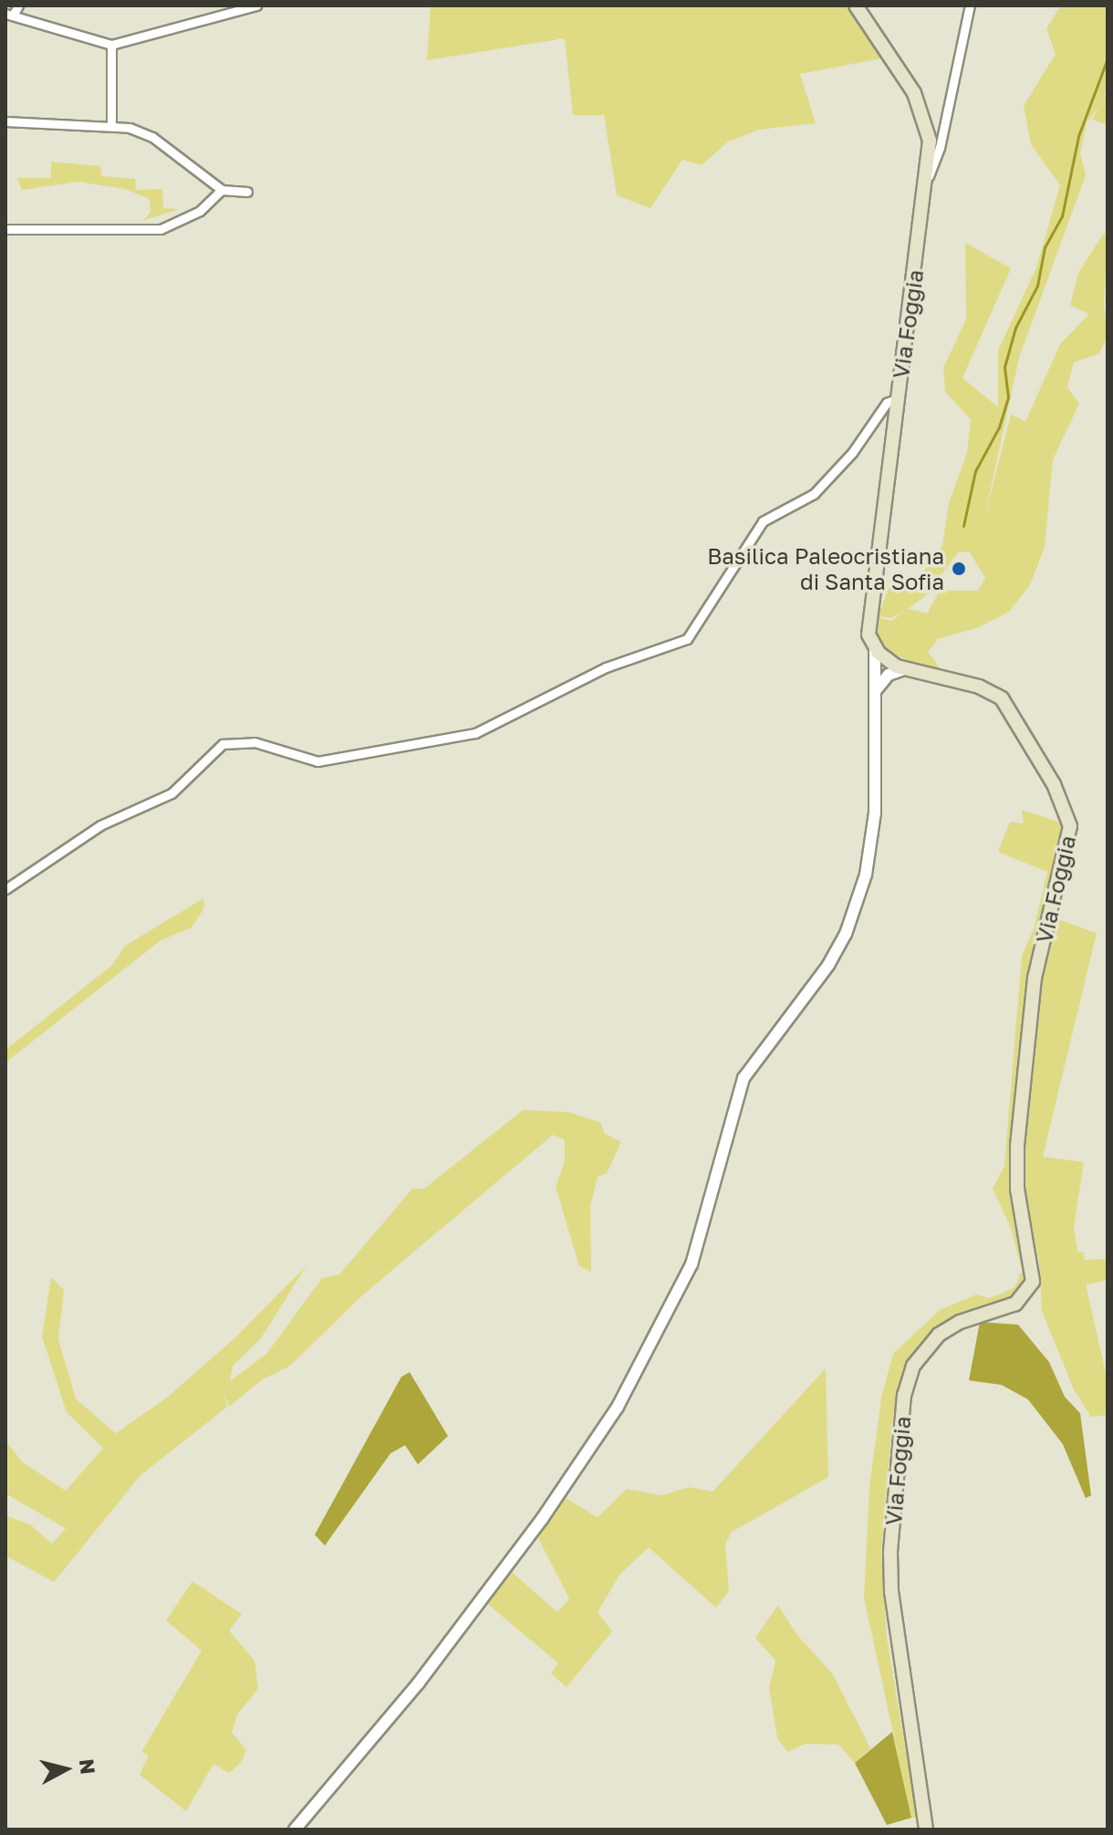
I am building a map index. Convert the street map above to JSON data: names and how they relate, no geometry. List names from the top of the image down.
{
  "streets": {
    "main road": ["Via Foggia"]
  },
  "places": ["Basilica Paleocristiana di Santa Sofia"],
  "north": "right"
}
